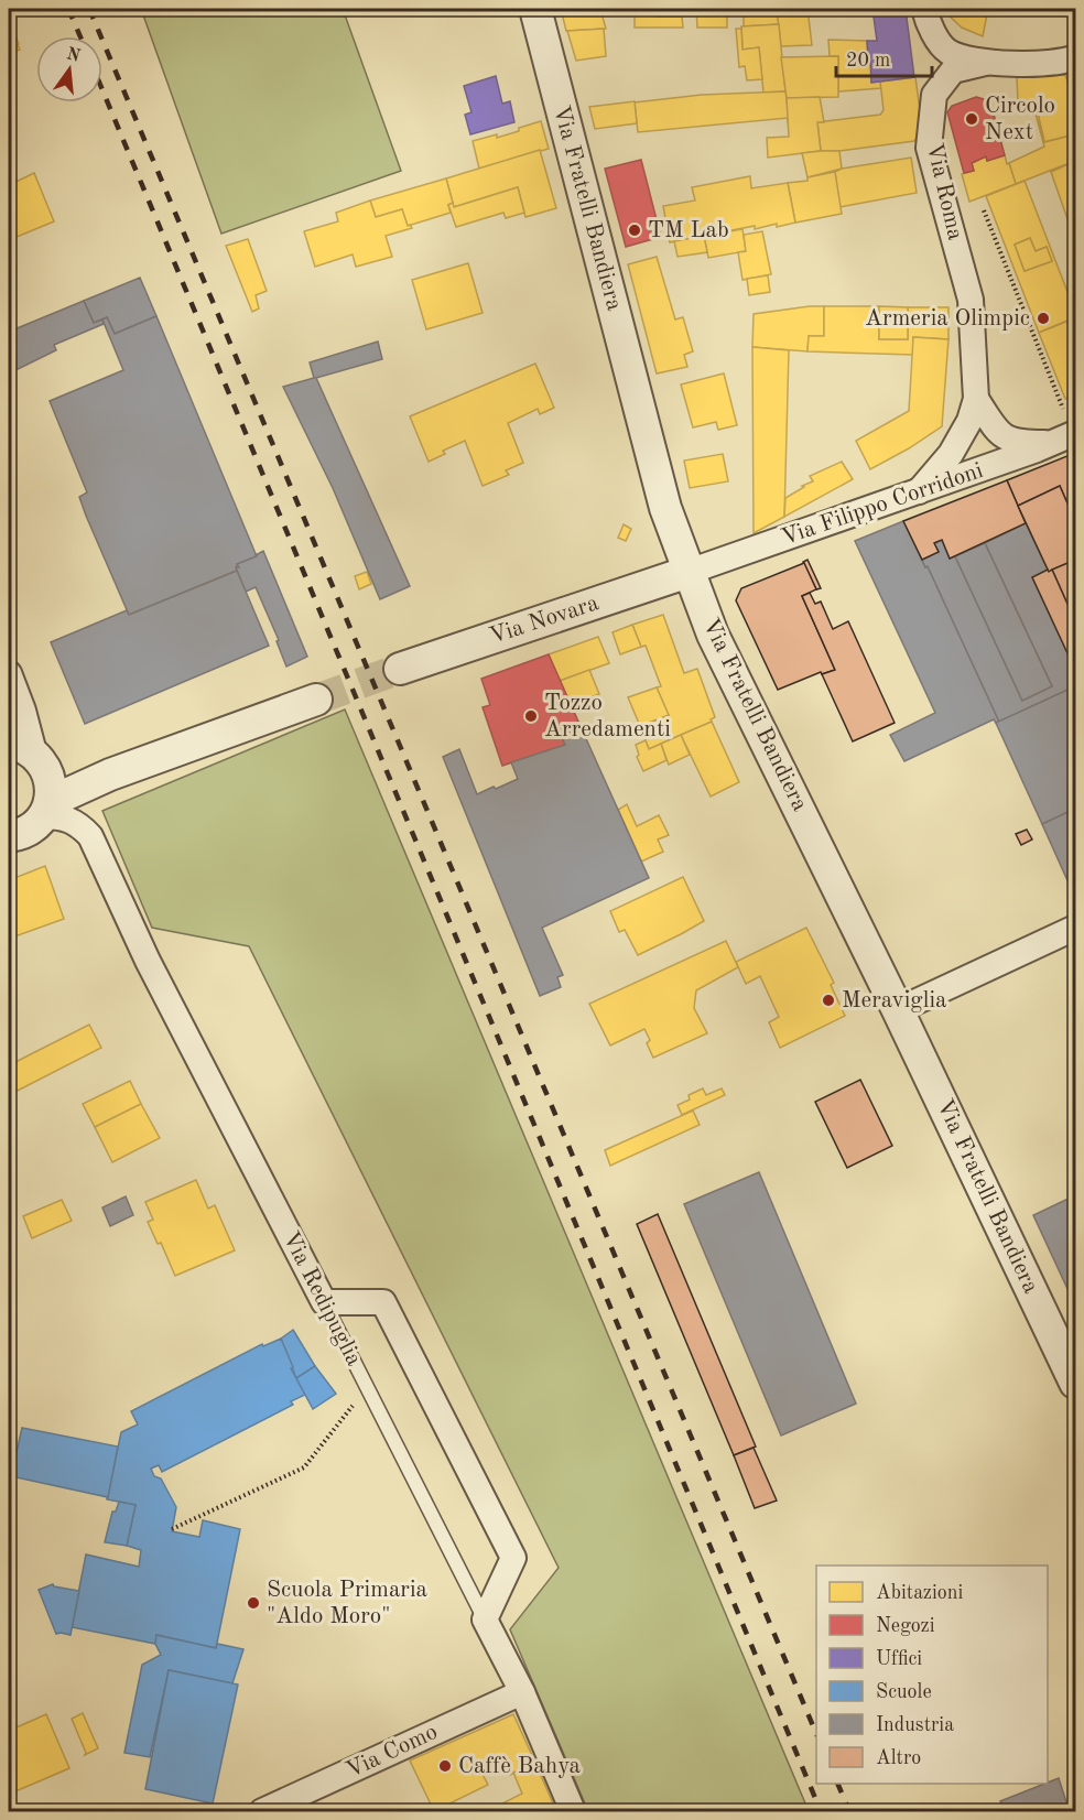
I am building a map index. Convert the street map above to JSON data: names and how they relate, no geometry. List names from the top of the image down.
{
  "streets": {
    "street": [
      "Via Roma",
      "Via Fratelli Bandiera",
      "Via Filippo Corridoni",
      "Via Novara",
      "Via Redipuglia",
      "Via Como"
    ]
  },
  "crossings": [
    ["Via Roma", "Via Filippo Corridoni"],
    ["Via Fratelli Bandiera", "Via Filippo Corridoni"],
    ["Via Fratelli Bandiera", "Via Novara"],
    ["Via Filippo Corridoni", "Via Novara"],
    ["Via Redipuglia", "Via Como"]
  ],
  "places": [
    "Circolo Next",
    "TM Lab",
    "Armeria Olimpic",
    "Tozzo Arredamenti",
    "Meraviglia",
    "Scuola Primaria \"Aldo Moro\"",
    "Caffè Bahya"
  ],
  "legend": [
    "Abitazioni",
    "Negozi",
    "Uffici",
    "Scuole",
    "Industria",
    "Altro"
  ],
  "scale_bar": "20 m",
  "north": "top"
}
